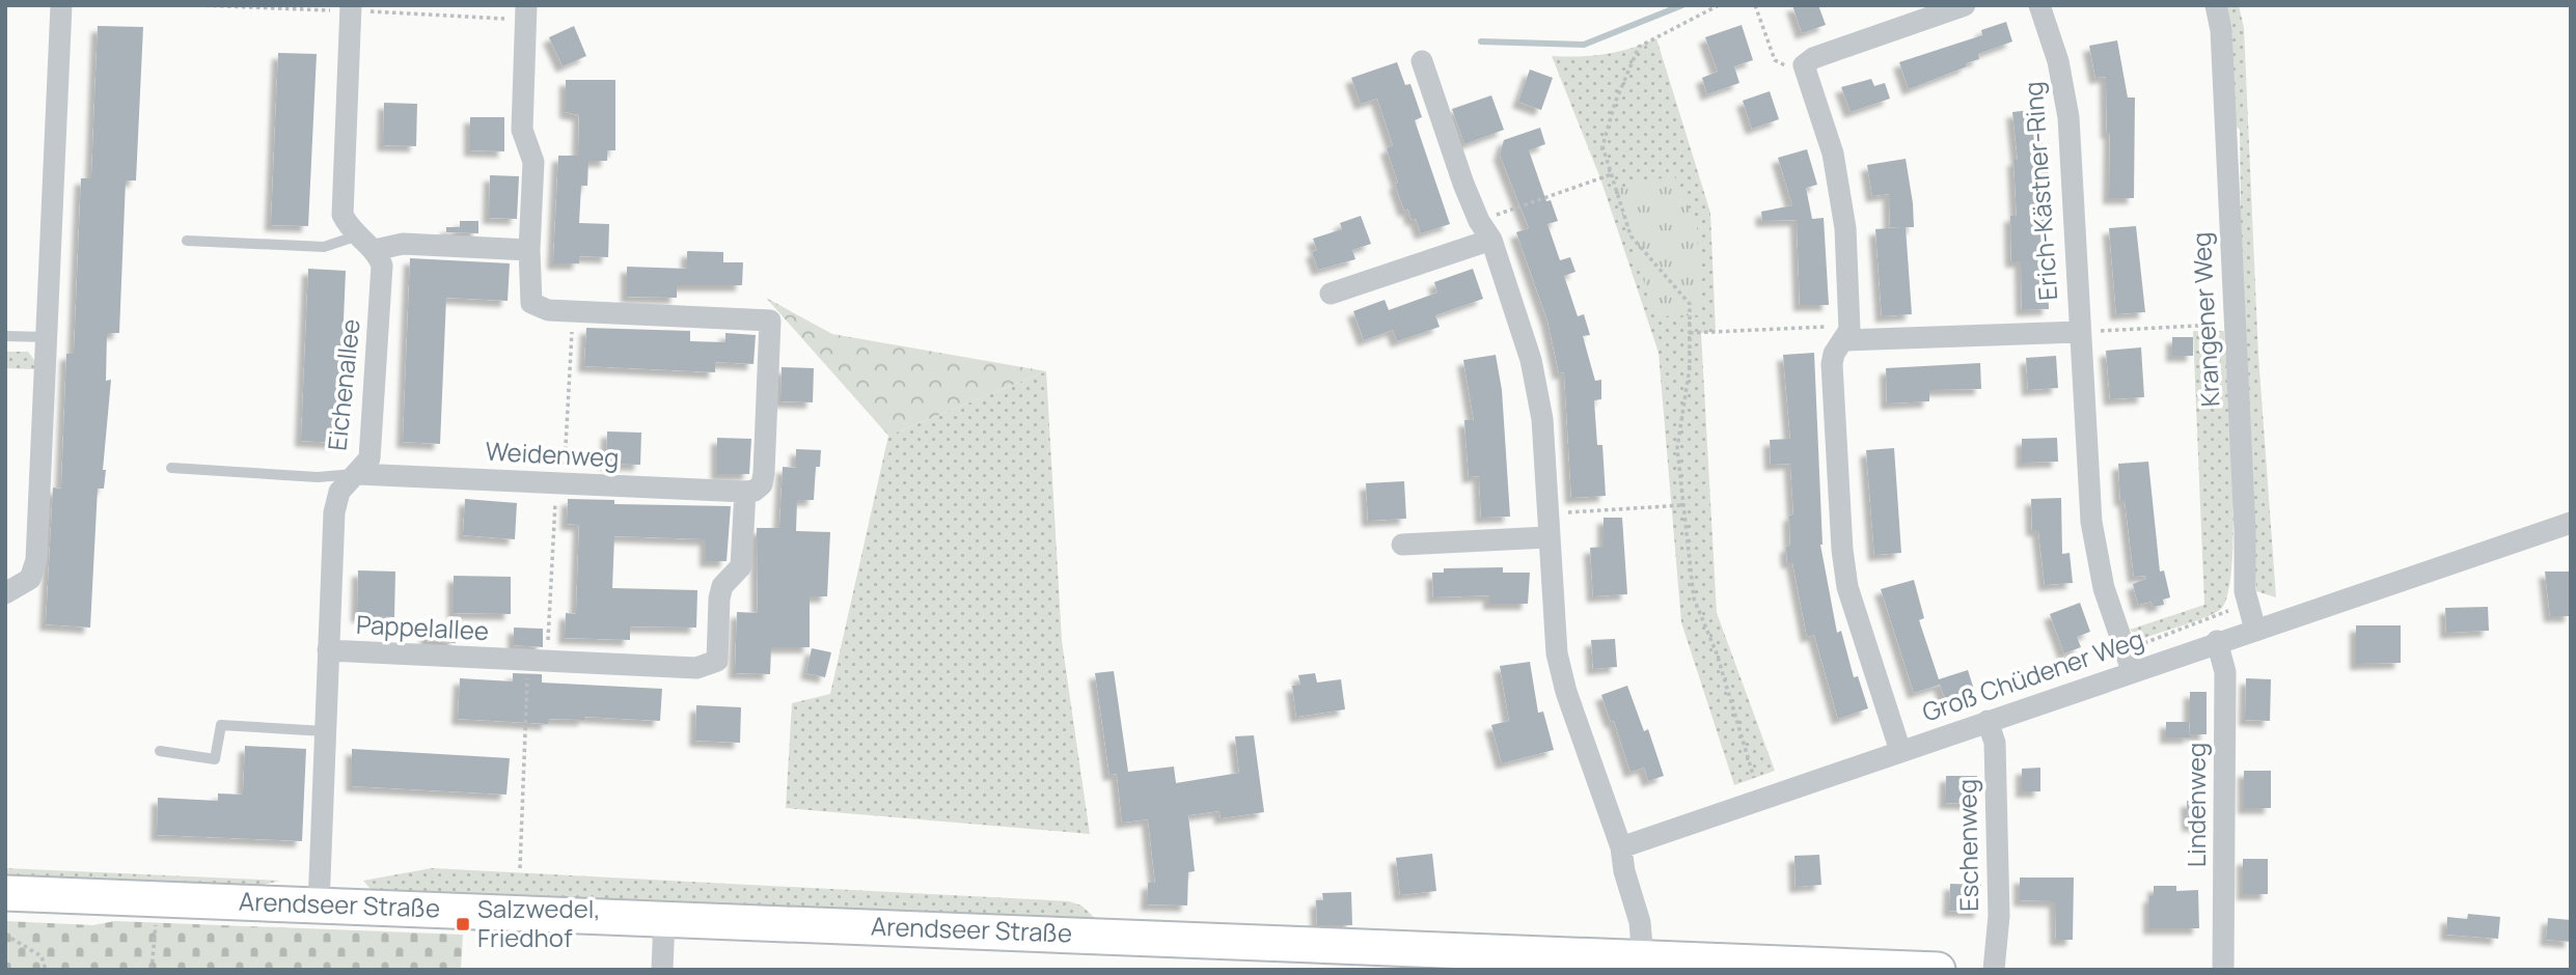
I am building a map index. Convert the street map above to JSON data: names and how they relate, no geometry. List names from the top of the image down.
{
  "streets": {
    "main road": ["Arendseer Straße"],
    "street": [
      "Erich-Kästner-Ring",
      "Krangener Weg",
      "Eichenallee",
      "Weidenweg",
      "Pappelallee",
      "Groß Chüdener Weg",
      "Lindenweg",
      "Eschenweg"
    ]
  },
  "crossings": [
    ["Erich-Kästner-Ring", "Groß Chüdener Weg"],
    ["Krangener Weg", "Groß Chüdener Weg"],
    ["Eichenallee", "Weidenweg"],
    ["Eichenallee", "Pappelallee"],
    ["Eichenallee", "Arendseer Straße"],
    ["Groß Chüdener Weg", "Lindenweg"],
    ["Groß Chüdener Weg", "Eschenweg"]
  ],
  "places": {
    "transit": ["Salzwedel, Friedhof"]
  }
}
